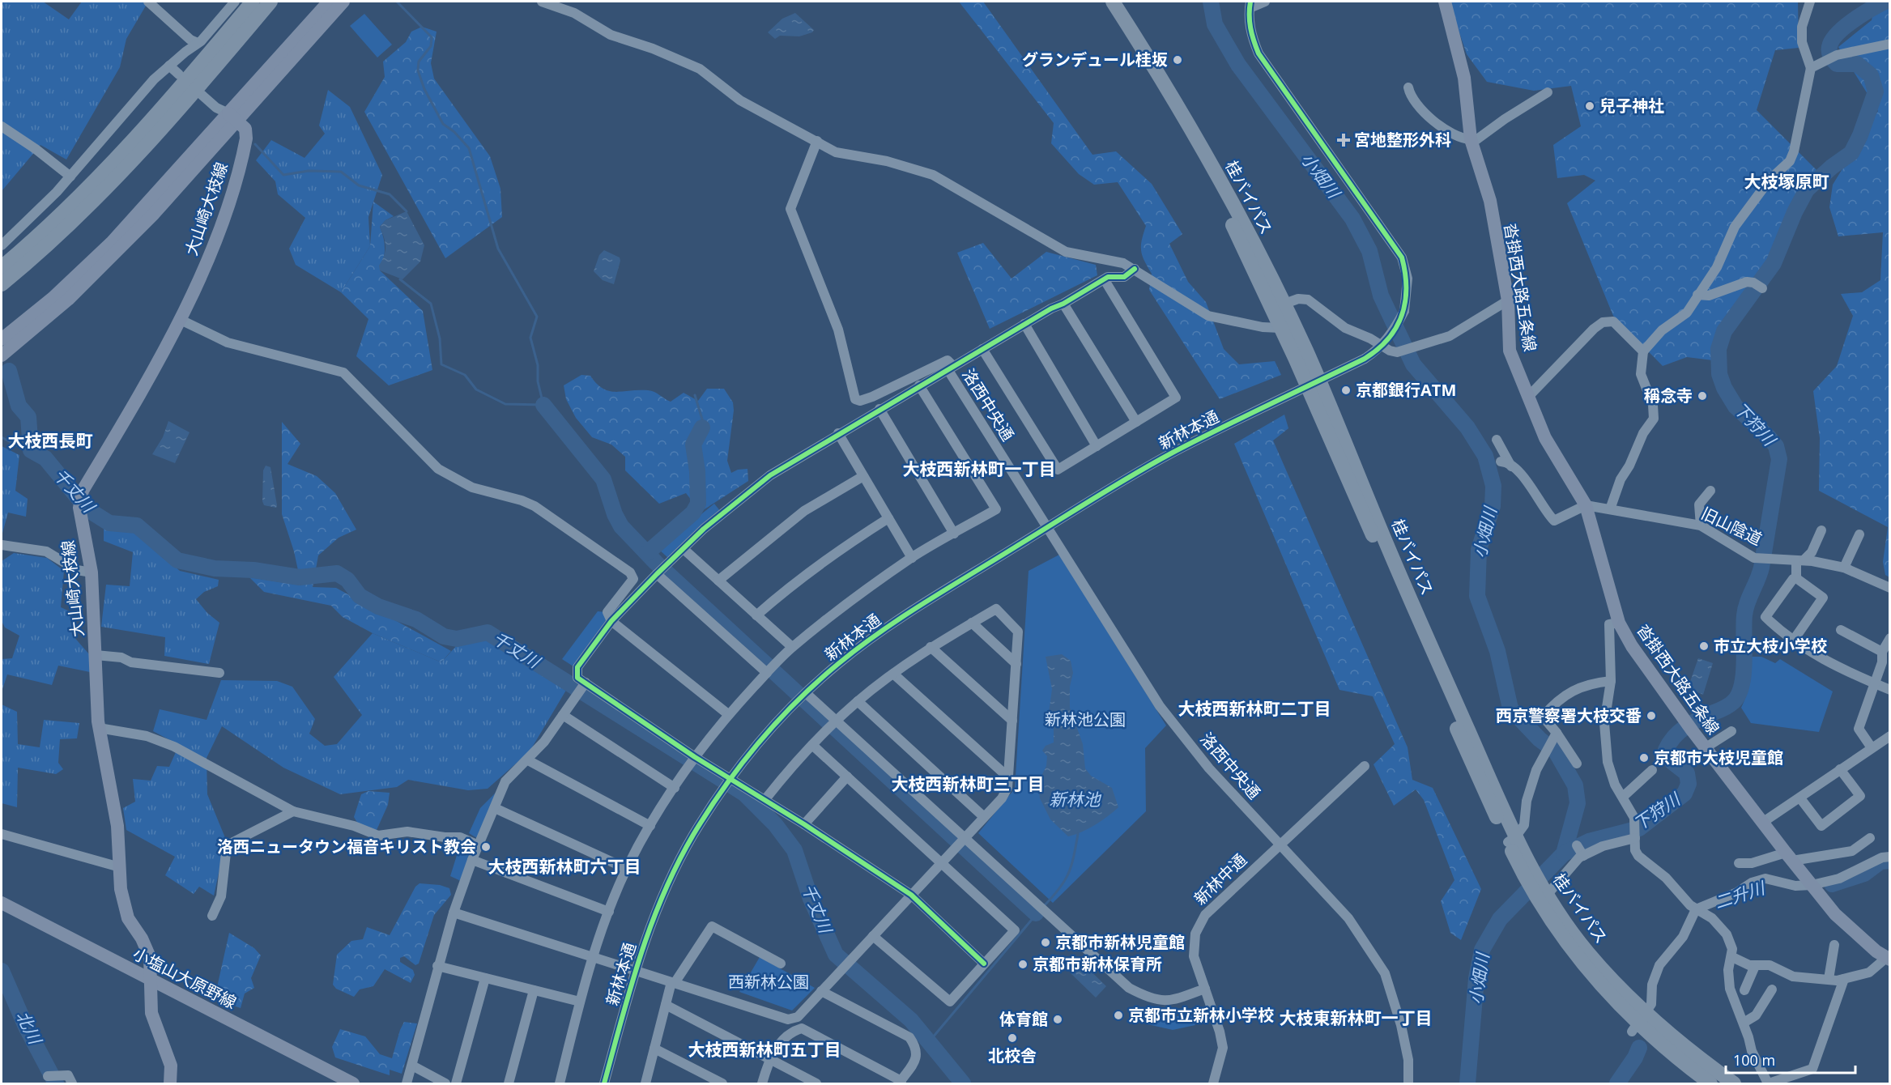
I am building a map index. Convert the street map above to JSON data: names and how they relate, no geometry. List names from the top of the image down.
{
  "streets": {
    "highway": ["桂バイパス"],
    "main road": ["大山崎大枝線", "沓掛西大路五条線", "小塩山大原野線"],
    "street": [
      "洛西中央通",
      "新林本通",
      "旧山陰道",
      "新林中通"
    ]
  },
  "crossings": [
    ["桂バイパス", "新林本通"],
    ["大山崎大枝線", "小塩山大原野線"],
    ["沓掛西大路五条線", "旧山陰道"],
    ["洛西中央通", "新林本通"],
    ["洛西中央通", "新林中通"]
  ],
  "districts": [
    "大枝塚原町",
    "大枝西長町",
    "大枝西新林町一丁目",
    "大枝西新林町二丁目",
    "大枝西新林町三丁目",
    "大枝西新林町六丁目",
    "大枝東新林町一丁目",
    "大枝西新林町五丁目"
  ],
  "water": [
    "小畑川",
    "下狩川",
    "千丈川",
    "新林池",
    "二升川",
    "北川"
  ],
  "parks": ["新林池公園", "西新林公園"],
  "places": {
    "other": [
      "グランデュール桂坂",
      "兒子神社",
      "京都銀行ATM",
      "稱念寺",
      "市立大枝小学校",
      "西京警察署大枝交番",
      "京都市大枝児童館",
      "洛西ニュータウン福音キリスト教会",
      "京都市新林児童館",
      "京都市新林保育所",
      "京都市立新林小学校",
      "体育館",
      "北校舎"
    ],
    "health": ["宮地整形外科"]
  },
  "scale_bar": "100 m"
}
